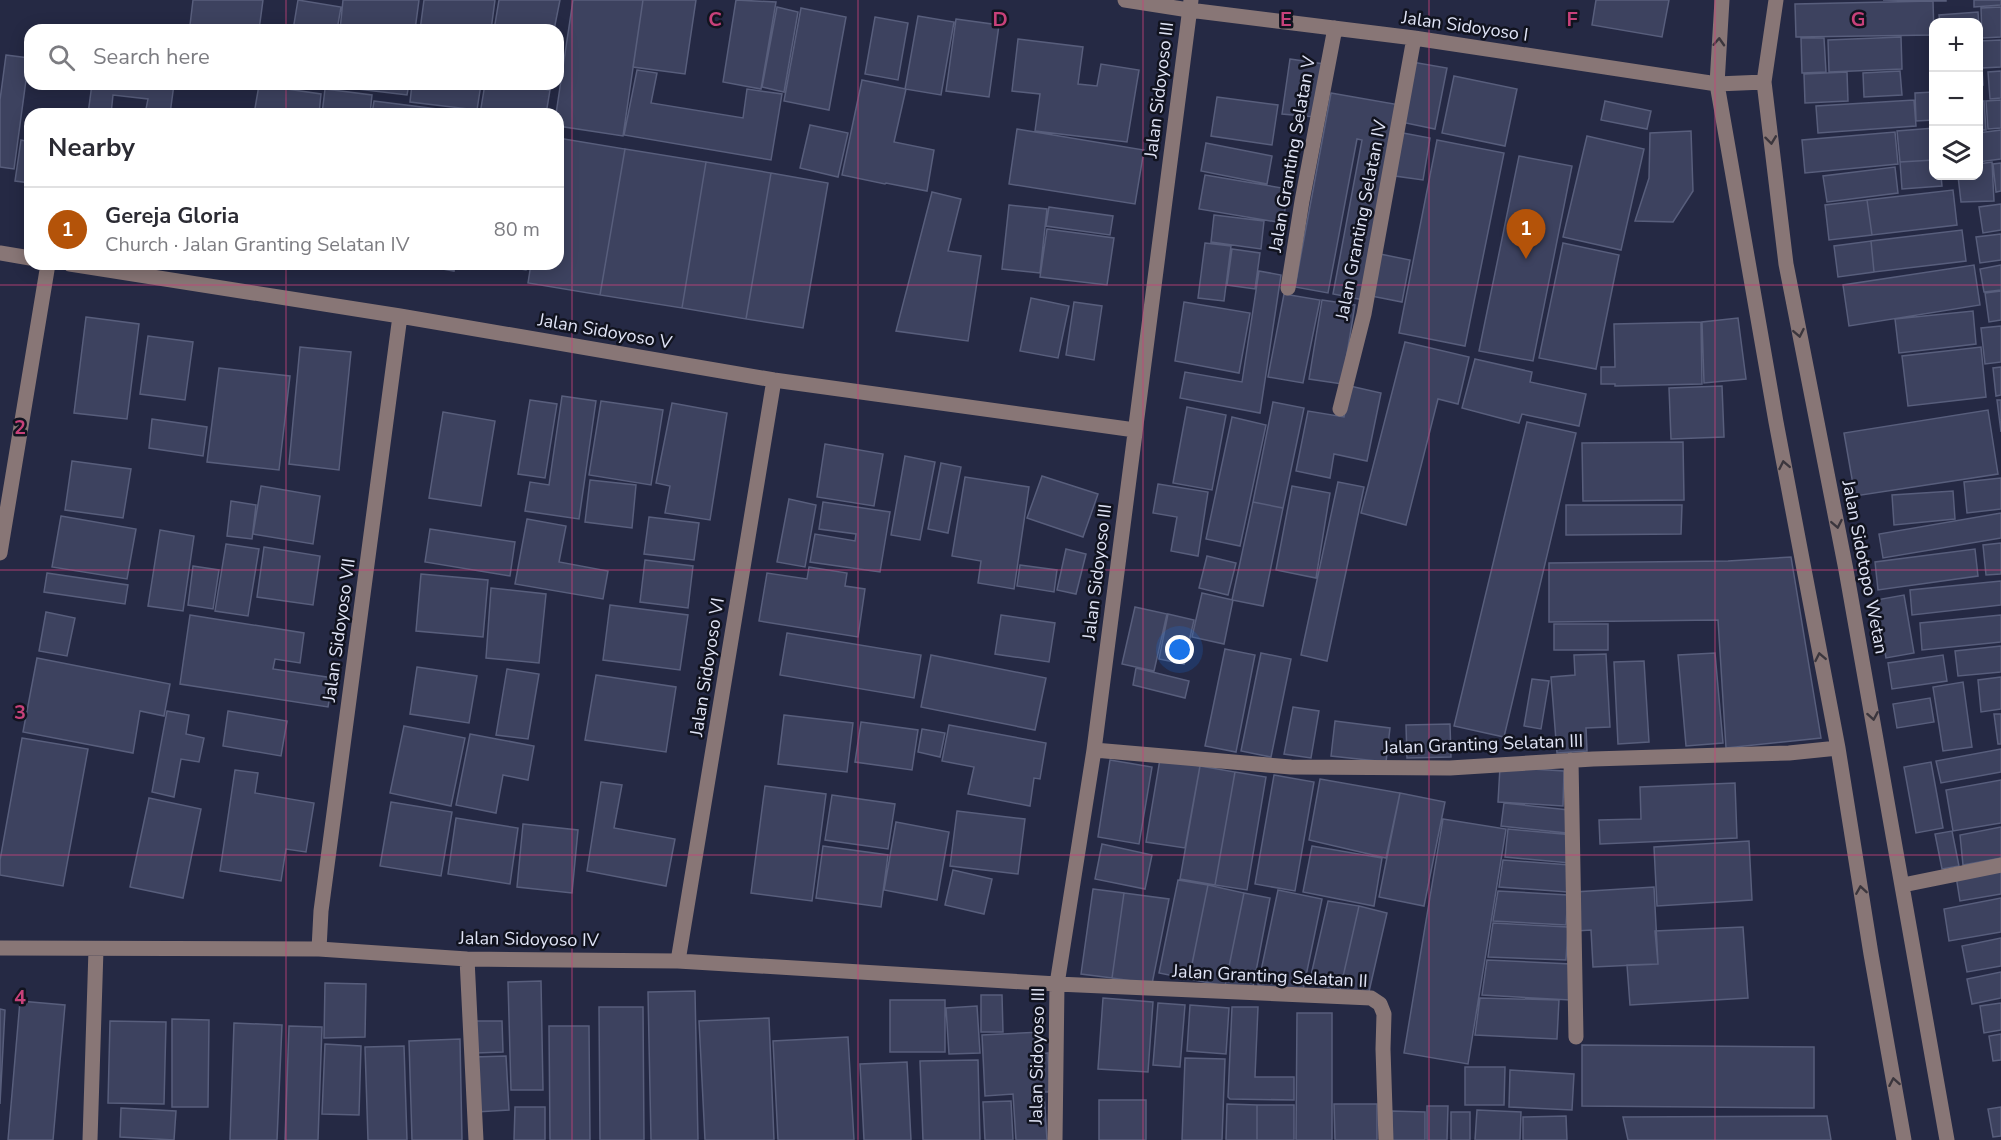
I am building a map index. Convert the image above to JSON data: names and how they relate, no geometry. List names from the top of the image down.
{
  "streets": {
    "street": [
      "Jalan Sidoyoso I",
      "Jalan Sidoyoso III",
      "Jalan Granting Selatan V",
      "Jalan Granting Selatan IV",
      "Jalan Sidoyoso V",
      "Jalan Sidotopo Wetan",
      "Jalan Sidoyoso VII",
      "Jalan Sidoyoso VI",
      "Jalan Granting Selatan III",
      "Jalan Sidoyoso IV",
      "Jalan Granting Selatan II"
    ]
  },
  "crossings": [
    ["Jalan Sidoyoso I", "Jalan Sidoyoso III"],
    ["Jalan Sidoyoso I", "Jalan Granting Selatan V"],
    ["Jalan Sidoyoso I", "Jalan Granting Selatan IV"],
    ["Jalan Sidoyoso I", "Jalan Sidotopo Wetan"],
    ["Jalan Sidoyoso III", "Jalan Sidoyoso V"],
    ["Jalan Sidoyoso III", "Jalan Granting Selatan III"],
    ["Jalan Sidoyoso III", "Jalan Sidoyoso IV"],
    ["Jalan Sidoyoso III", "Jalan Granting Selatan II"],
    ["Jalan Sidoyoso V", "Jalan Sidoyoso VII"],
    ["Jalan Sidoyoso V", "Jalan Sidoyoso VI"],
    ["Jalan Sidoyoso VII", "Jalan Sidoyoso IV"],
    ["Jalan Sidoyoso VI", "Jalan Sidoyoso IV"],
    ["Jalan Sidoyoso IV", "Jalan Granting Selatan II"]
  ],
  "page": {
    "map_buttons": ["+", "−"],
    "search": "Search here",
    "heading": "Nearby",
    "list": [
      {
        "mark": "1",
        "name": "Gereja Gloria",
        "note": "Church · Jalan Granting Selatan IV",
        "value": "80 m"
      }
    ],
    "pins": "1"
  },
  "grid": {
    "columns": [
      "C",
      "D",
      "E",
      "F",
      "G"
    ],
    "rows": ["2", "3", "4"]
  }
}
